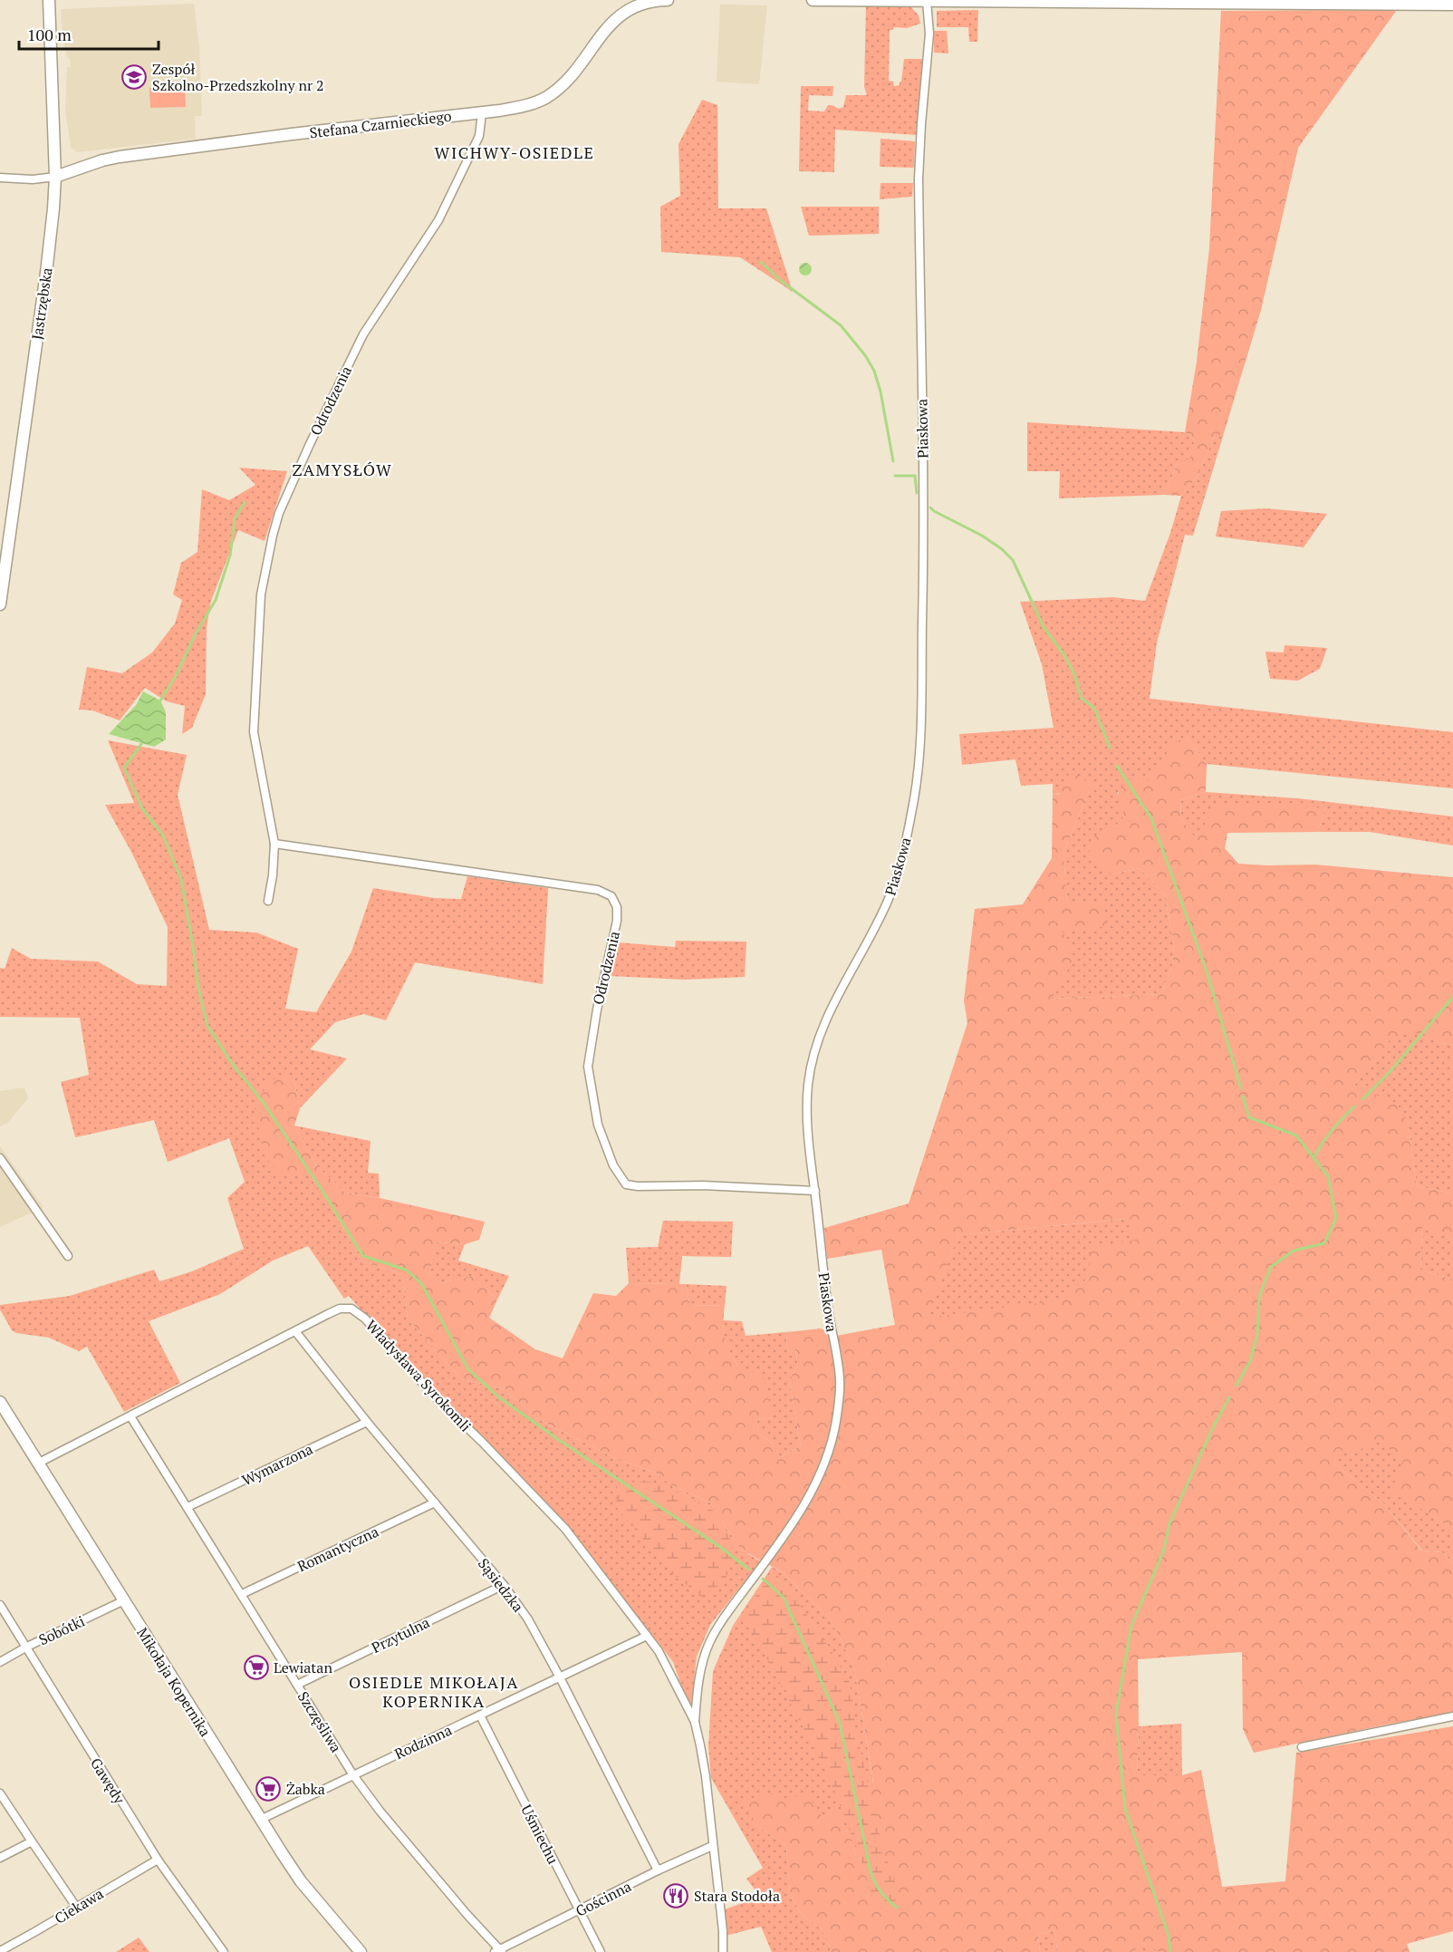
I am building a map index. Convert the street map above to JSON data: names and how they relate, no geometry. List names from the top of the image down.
{
  "streets": {
    "street": [
      "Stefana Czarnieckiego",
      "Jastrzębska",
      "Odrodzenia",
      "Piaskowa",
      "Władysława Syrokomli",
      "Wymarzona",
      "Romantyczna",
      "Sąsiedzka",
      "Sobótki",
      "Przytulna",
      "Mikołaja Kopernika",
      "Szczęśliwa",
      "Rodzinna",
      "Gawędy",
      "Uśmiechu",
      "Gościnna",
      "Ciekawa"
    ]
  },
  "crossings": [
    ["Stefana Czarnieckiego", "Jastrzębska"],
    ["Stefana Czarnieckiego", "Odrodzenia"],
    ["Odrodzenia", "Piaskowa"],
    ["Piaskowa", "Władysława Syrokomli"],
    ["Władysława Syrokomli", "Sąsiedzka"],
    ["Władysława Syrokomli", "Mikołaja Kopernika"],
    ["Władysława Syrokomli", "Szczęśliwa"],
    ["Władysława Syrokomli", "Rodzinna"],
    ["Władysława Syrokomli", "Gościnna"],
    ["Wymarzona", "Sąsiedzka"],
    ["Wymarzona", "Szczęśliwa"],
    ["Romantyczna", "Sąsiedzka"],
    ["Romantyczna", "Szczęśliwa"],
    ["Sąsiedzka", "Przytulna"],
    ["Sąsiedzka", "Rodzinna"],
    ["Sąsiedzka", "Gościnna"],
    ["Sobótki", "Mikołaja Kopernika"],
    ["Sobótki", "Gawędy"],
    ["Przytulna", "Szczęśliwa"],
    ["Mikołaja Kopernika", "Rodzinna"],
    ["Szczęśliwa", "Rodzinna"],
    ["Szczęśliwa", "Gościnna"],
    ["Rodzinna", "Uśmiechu"],
    ["Gawędy", "Ciekawa"],
    ["Uśmiechu", "Gościnna"]
  ],
  "districts": ["WICHWY-OSIEDLE", "ZAMYSŁÓW", "OSIEDLE MIKOŁAJA KOPERNIKA"],
  "places": {
    "school or university": ["Zespół Szkolno-Przedszkolny nr 2"],
    "supermarket": ["Lewiatan", "Żabka"],
    "restaurant": ["Stara Stodoła"]
  },
  "scale_bar": "100 m"
}
